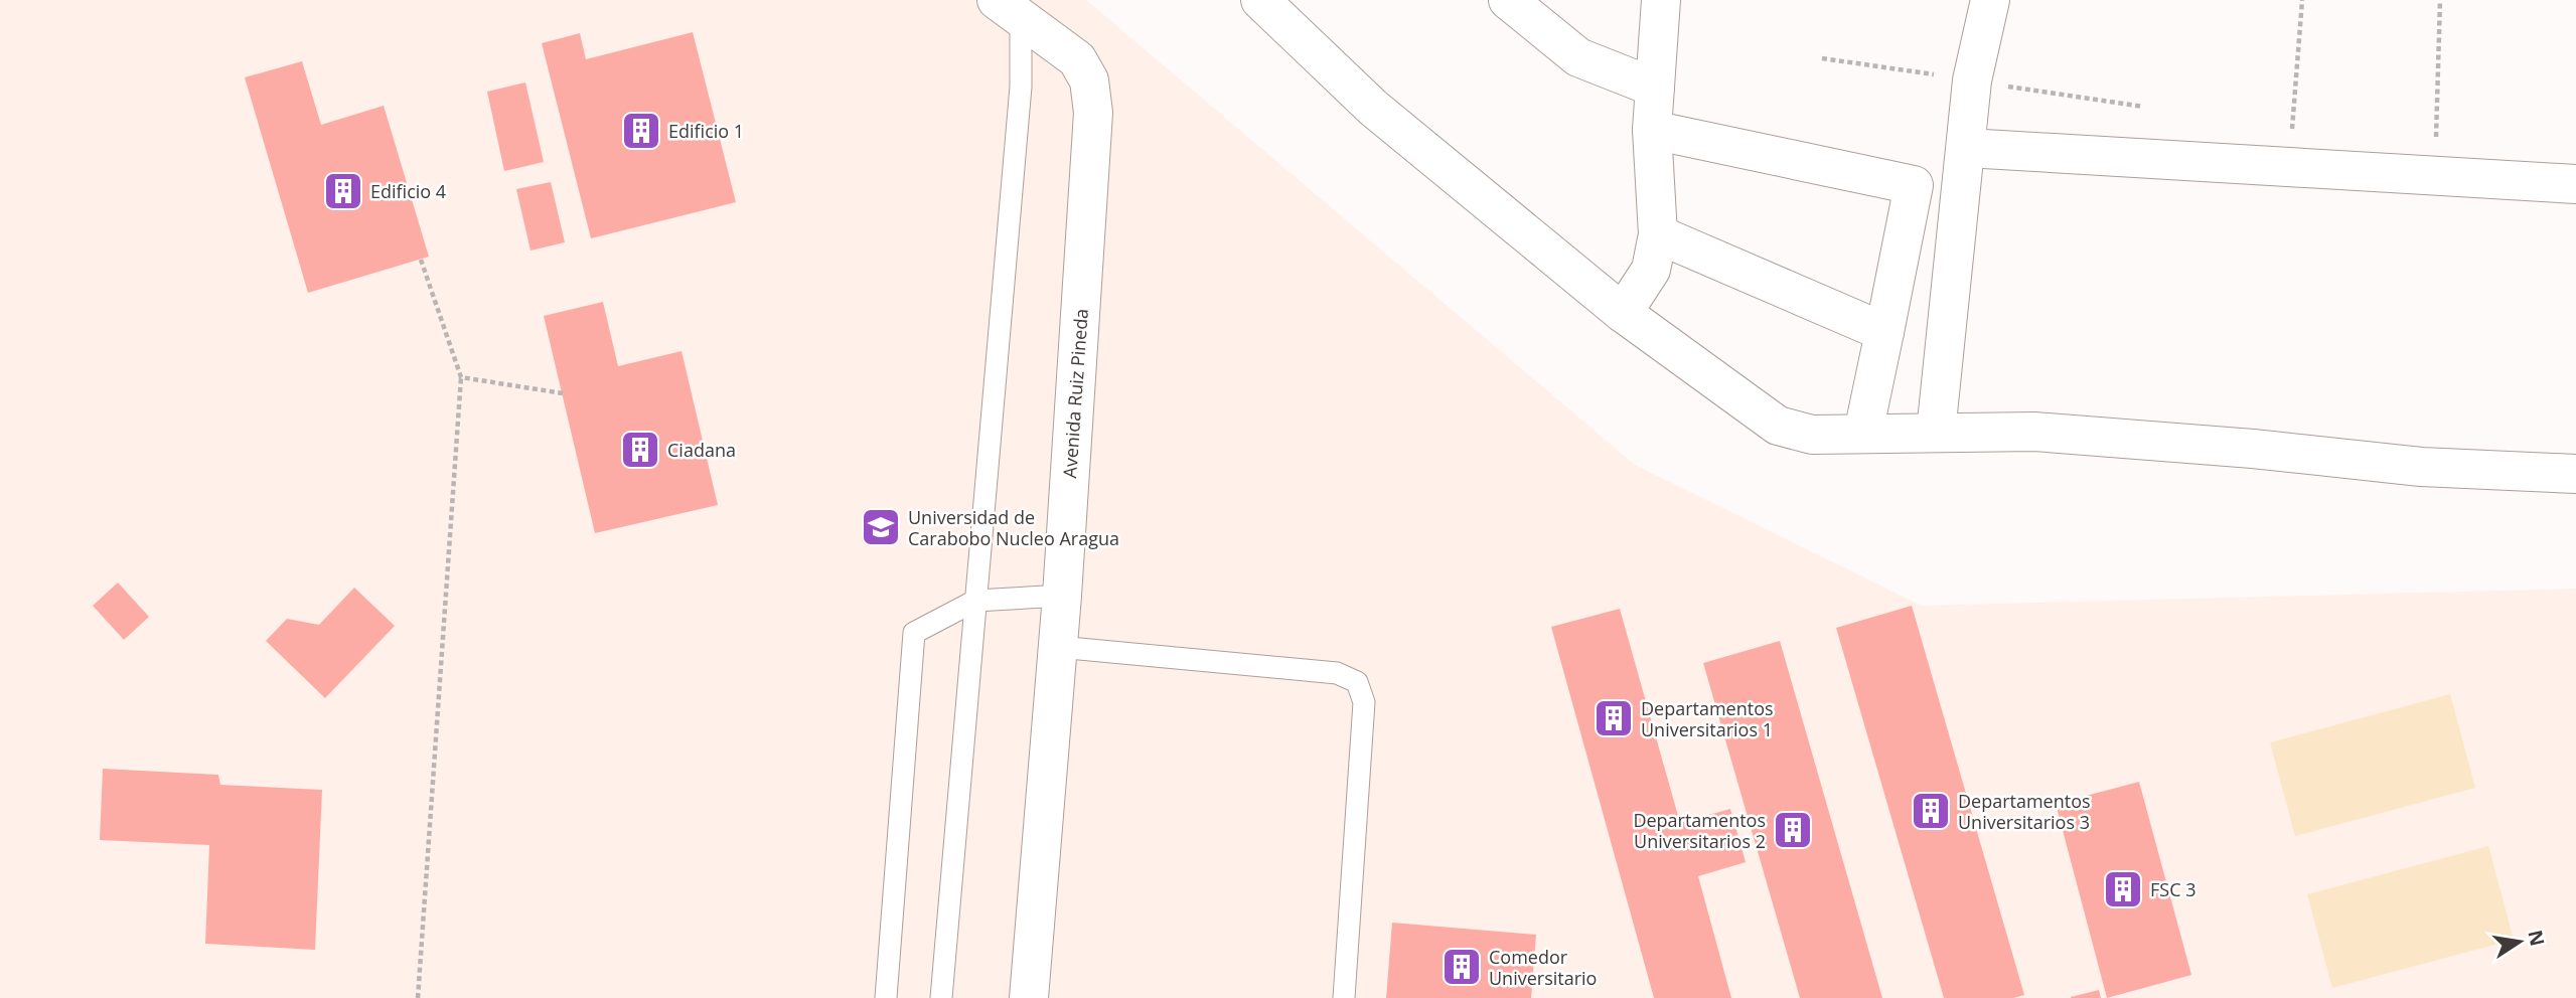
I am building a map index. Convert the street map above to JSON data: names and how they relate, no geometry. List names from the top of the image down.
{
  "streets": {
    "street": ["Avenida Ruiz Pineda"]
  },
  "places": {
    "building": [
      "Edificio 1",
      "Edificio 4",
      "Ciadana",
      "Departamentos Universitarios 1",
      "Departamentos Universitarios 3",
      "Departamentos Universitarios 2",
      "FSC 3",
      "Comedor Universitario"
    ],
    "school or university": ["Universidad de Carabobo Nucleo Aragua"]
  },
  "north": "right"
}
